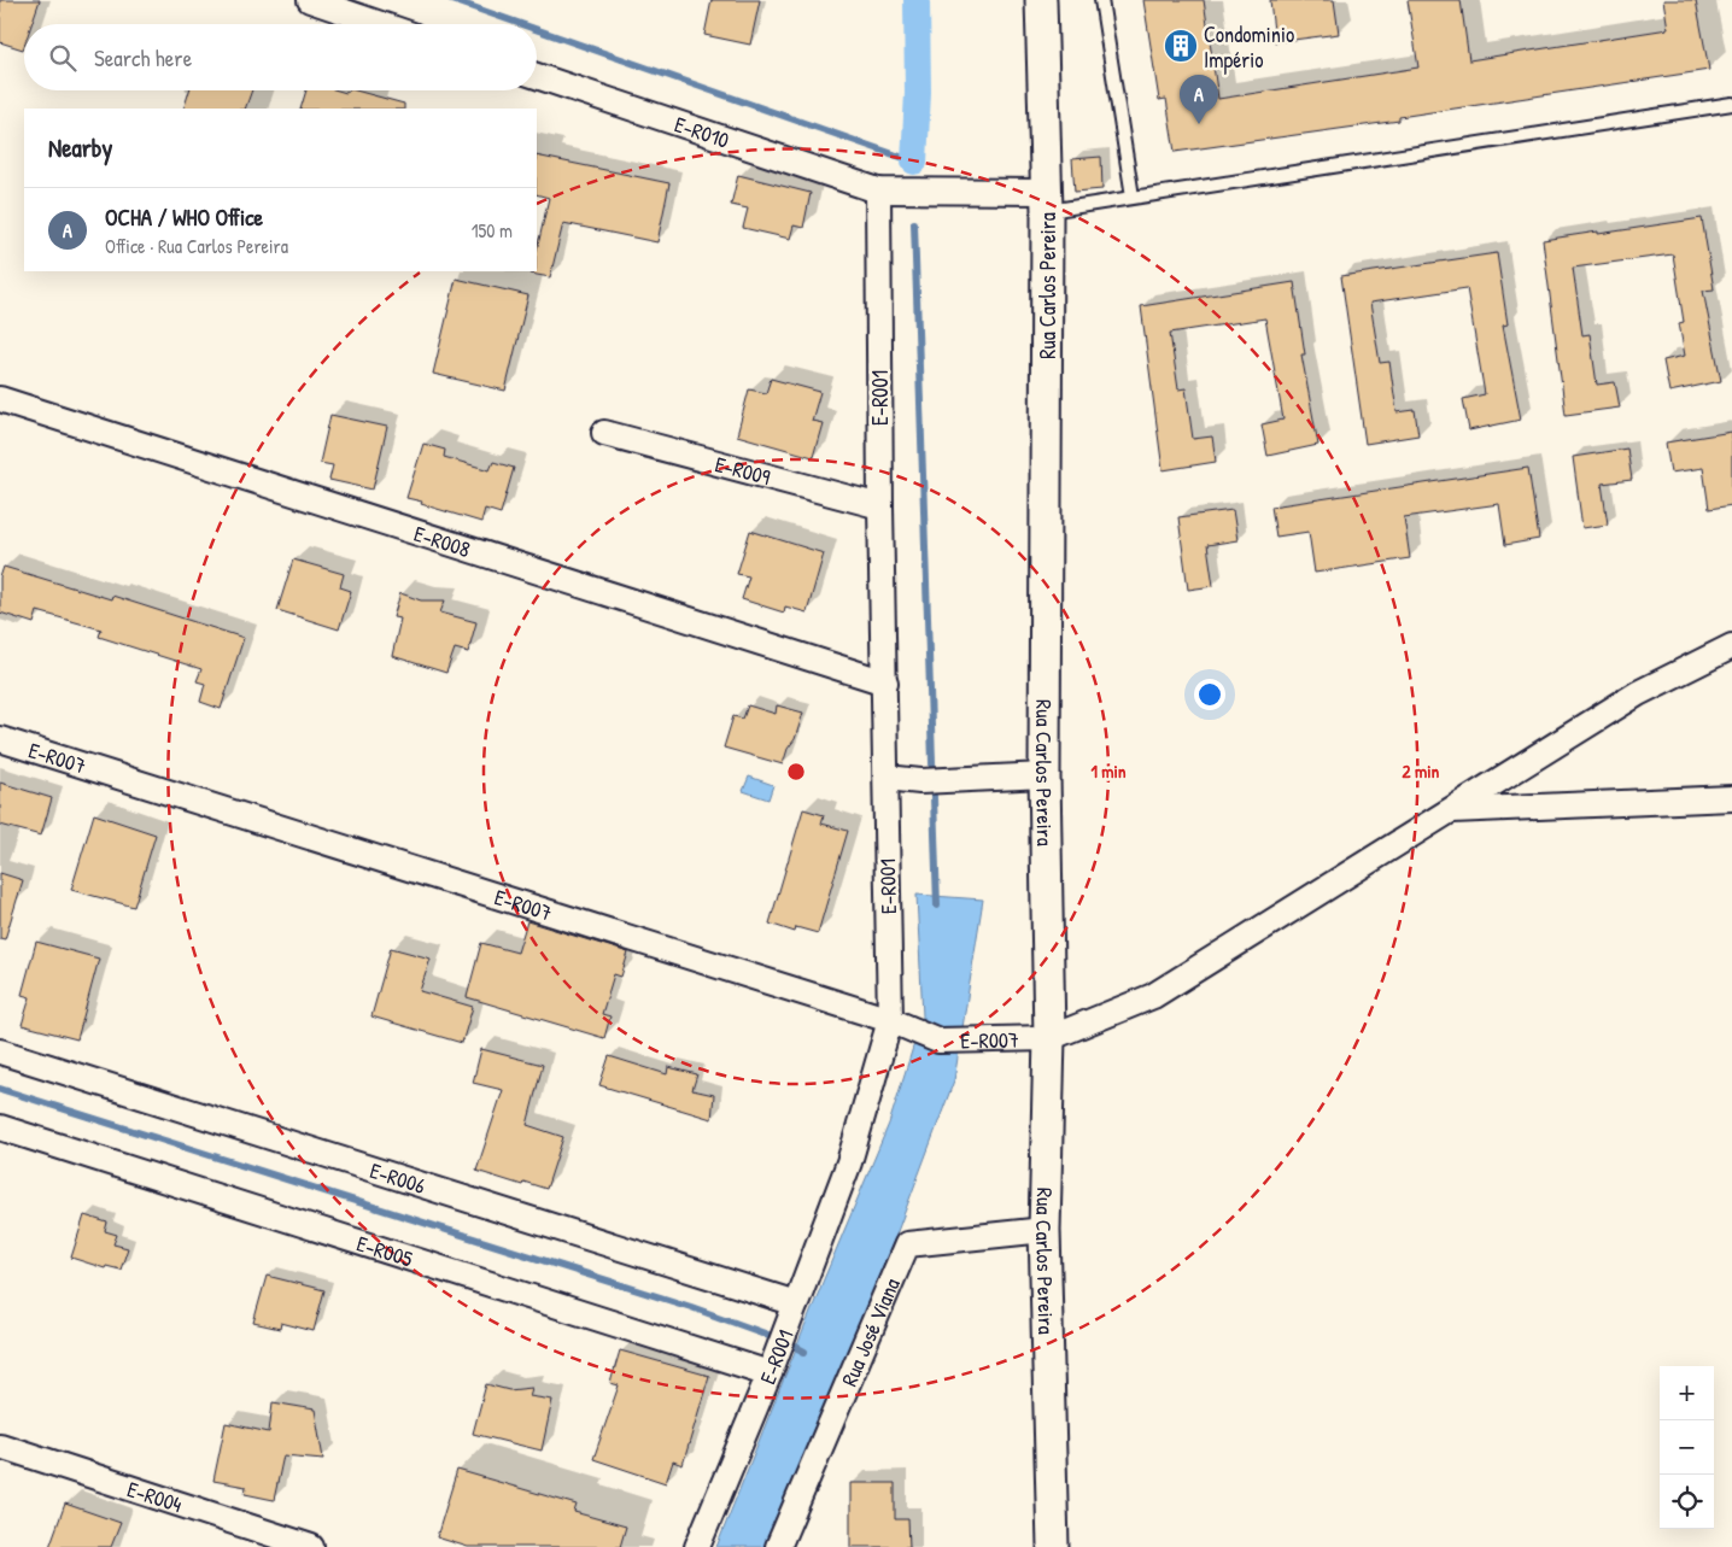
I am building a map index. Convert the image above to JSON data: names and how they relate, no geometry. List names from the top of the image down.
{
  "streets": {
    "street": [
      "E-R010",
      "Rua Carlos Pereira",
      "E-R001",
      "E-R009",
      "E-R008",
      "E-R007",
      "E-R006",
      "E-R005",
      "Rua José Viana",
      "E-R004"
    ]
  },
  "crossings": [
    ["E-R010", "Rua Carlos Pereira"],
    ["E-R010", "E-R001"],
    ["Rua Carlos Pereira", "E-R007"],
    ["Rua Carlos Pereira", "Rua José Viana"],
    ["E-R001", "E-R009"],
    ["E-R001", "E-R008"],
    ["E-R001", "E-R007"],
    ["E-R001", "E-R006"],
    ["E-R001", "E-R005"]
  ],
  "places": {
    "building": ["Condominio Império"]
  },
  "page": {
    "search": "Search here",
    "pins": "A",
    "heading": "Nearby",
    "list": [
      {
        "mark": "A",
        "name": "OCHA / WHO Office",
        "note": "Office · Rua Carlos Pereira",
        "value": "150 m"
      }
    ],
    "map_buttons": ["+", "−"]
  },
  "rings": ["1 min", "2 min"]
}
